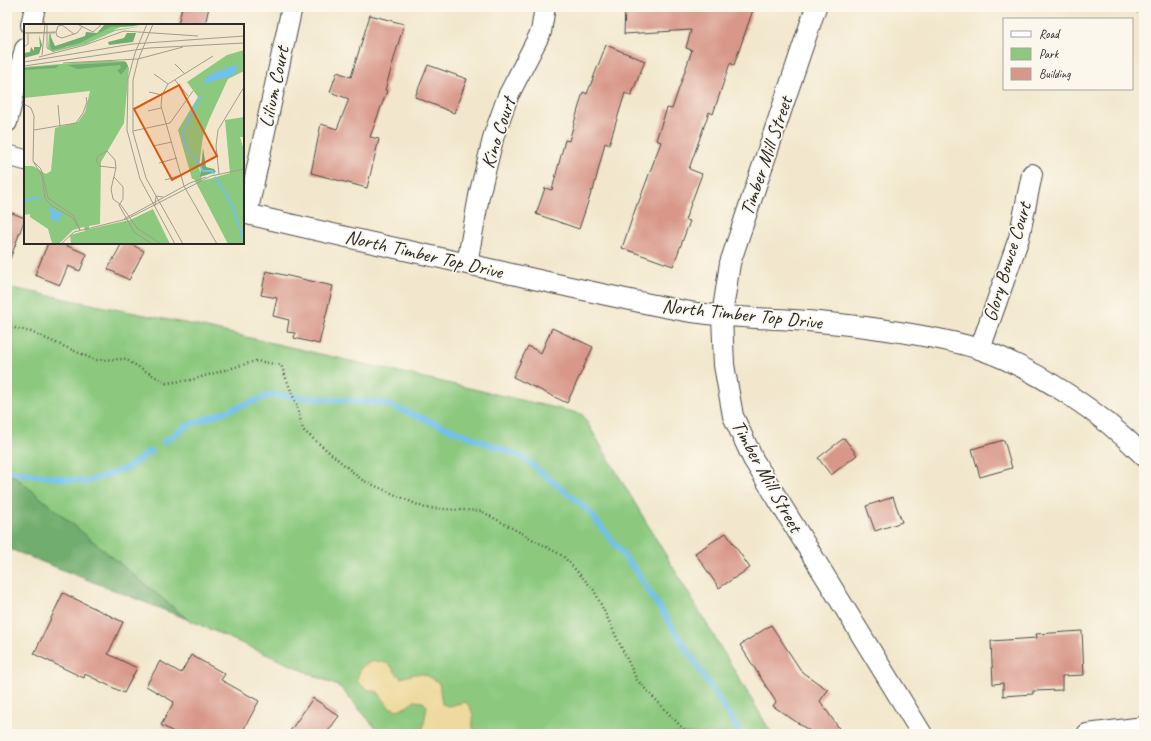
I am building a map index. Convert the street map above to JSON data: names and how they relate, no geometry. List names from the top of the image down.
{
  "streets": {
    "street": [
      "Lilium Court",
      "Kino Court",
      "Timber Mill Street",
      "North Timber Top Drive",
      "Glory Bowce Court"
    ]
  },
  "crossings": [
    ["Lilium Court", "North Timber Top Drive"],
    ["Kino Court", "North Timber Top Drive"],
    ["Timber Mill Street", "North Timber Top Drive"],
    ["North Timber Top Drive", "Glory Bowce Court"]
  ],
  "legend": ["Road", "Park", "Building"]
}
